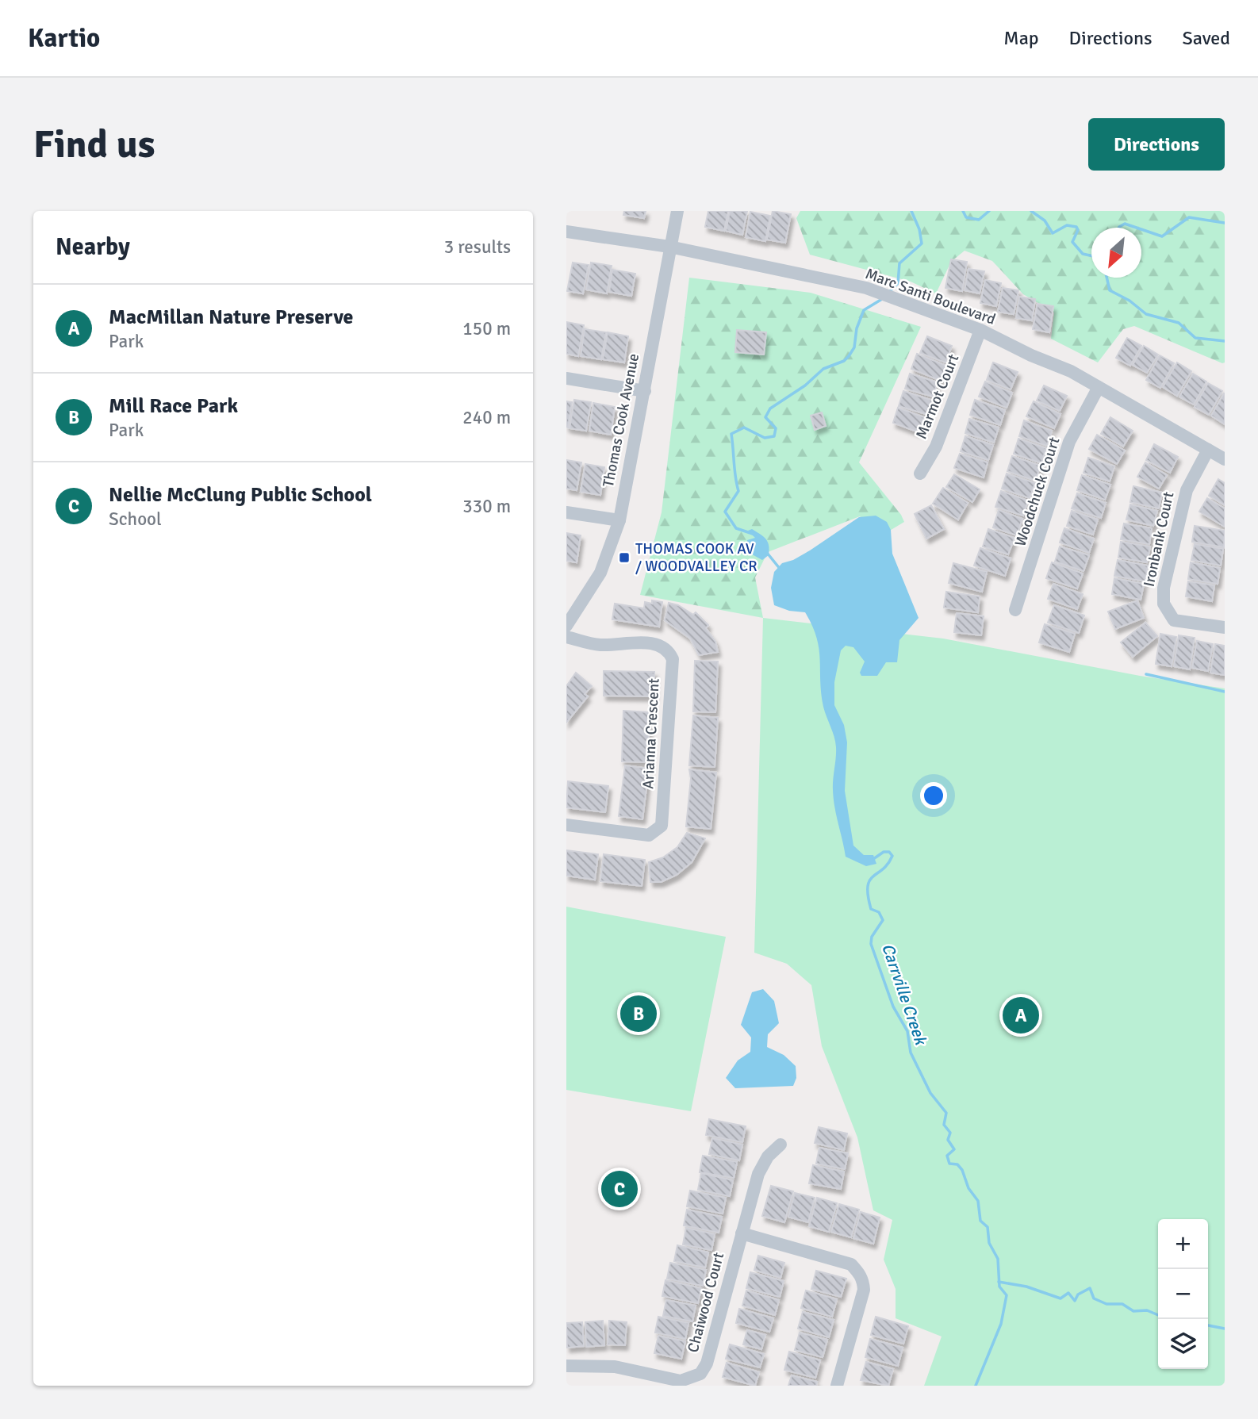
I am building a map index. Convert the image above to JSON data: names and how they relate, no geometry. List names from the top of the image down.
{
  "streets": {
    "street": [
      "Marc Santi Boulevard",
      "Marmot Court",
      "Thomas Cook Avenue",
      "Woodchuck Court",
      "Ironbank Court",
      "Arianna Crescent",
      "Chaiwood Court"
    ]
  },
  "crossings": [
    ["Marc Santi Boulevard", "Marmot Court"],
    ["Marc Santi Boulevard", "Thomas Cook Avenue"],
    ["Marc Santi Boulevard", "Woodchuck Court"],
    ["Marc Santi Boulevard", "Ironbank Court"]
  ],
  "water": ["Carrville Creek"],
  "places": {
    "transit": ["THOMAS COOK AV / WOODVALLEY CR"]
  },
  "north": "bottom left",
  "page": {
    "header": "Kartio",
    "nav": ["Map", "Directions", "Saved"],
    "buttons": "Directions",
    "title": "Find us",
    "heading": ["Nearby", "3 results"],
    "list": [
      {
        "mark": "A",
        "name": "MacMillan Nature Preserve",
        "note": "Park",
        "value": "150 m"
      },
      {
        "mark": "B",
        "name": "Mill Race Park",
        "note": "Park",
        "value": "240 m"
      },
      {
        "mark": "C",
        "name": "Nellie McClung Public School",
        "note": "School",
        "value": "330 m"
      }
    ],
    "pins": ["B", "A", "C"],
    "map_buttons": ["+", "−"]
  }
}
